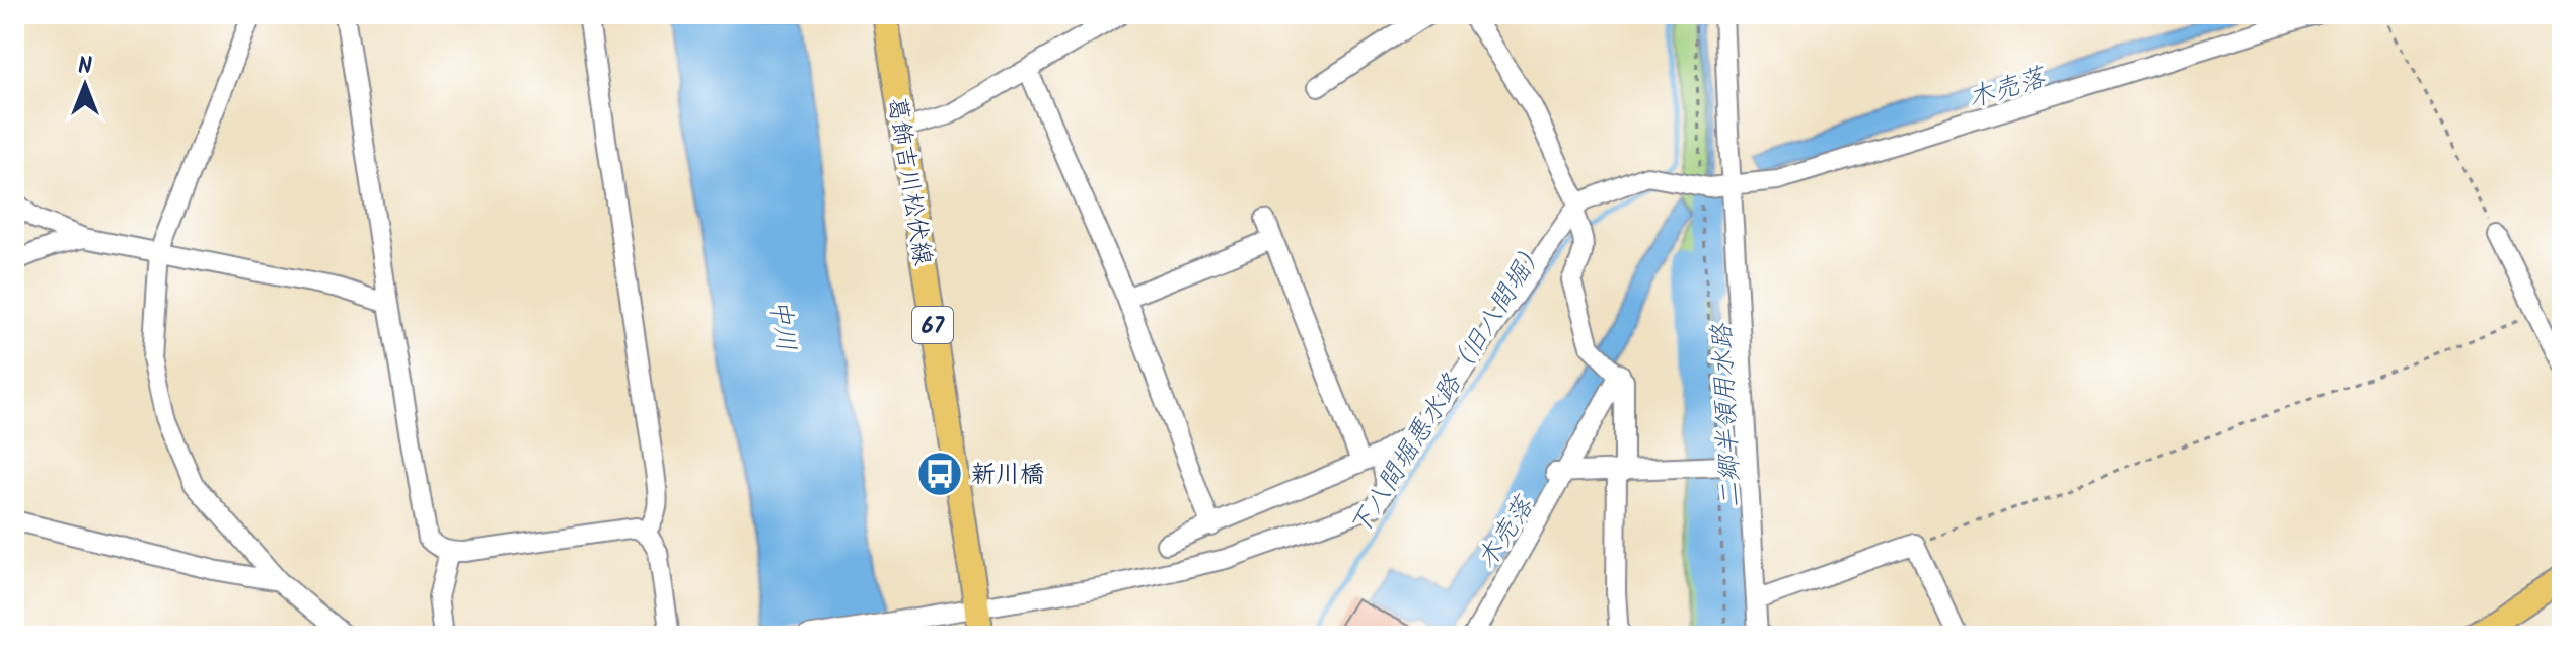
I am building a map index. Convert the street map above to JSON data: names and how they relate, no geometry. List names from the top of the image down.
{
  "streets": {
    "main road": ["葛飾吉川松伏線", "67"]
  },
  "water": [
    "木売落",
    "中川",
    "下八間堀悪水路（旧八間堀）",
    "二郷半領用水路"
  ],
  "places": {
    "bus stop": ["新川橋"]
  },
  "north": "top"
}
